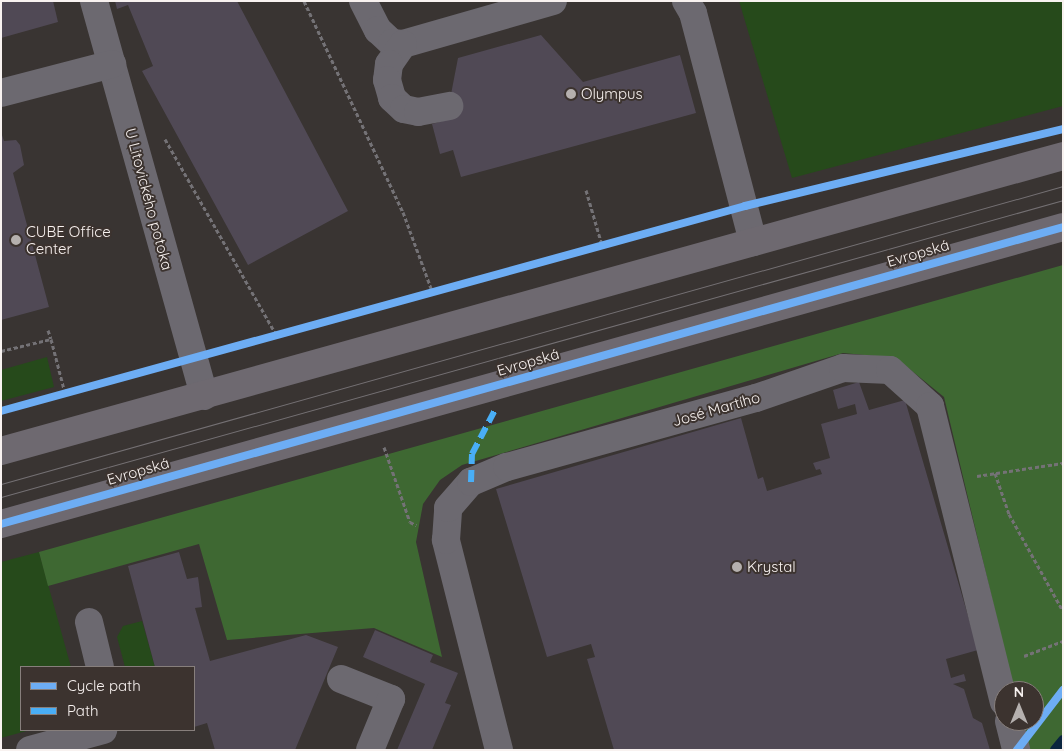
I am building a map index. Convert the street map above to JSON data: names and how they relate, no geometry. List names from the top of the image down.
{
  "streets": {
    "main road": ["Evropská"],
    "street": ["U Litovického potoka", "José Martího"]
  },
  "places": ["Olympus", "CUBE Office Center", "Krystal"],
  "legend": ["Cycle path", "Path"],
  "north": "top"
}
